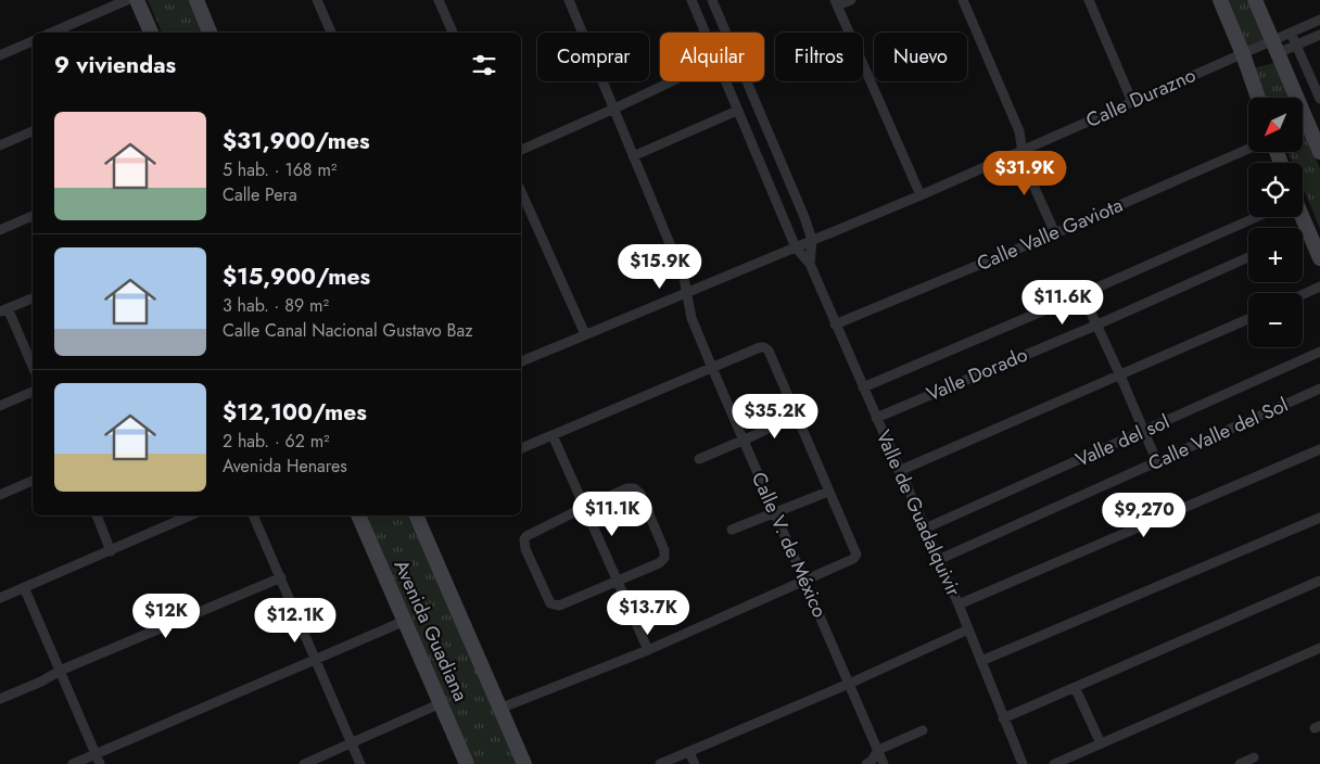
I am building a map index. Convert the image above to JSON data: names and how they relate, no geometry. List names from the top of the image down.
{
  "streets": {
    "street": [
      "Calle Durazno",
      "Calle Valle Gaviota",
      "Valle Dorado",
      "Calle Valle del Sol",
      "Valle del sol",
      "Valle de Guadalquivir",
      "Calle V. de México",
      "Avenida Guadiana"
    ]
  },
  "crossings": [
    ["Calle Durazno", "Valle de Guadalquivir"],
    ["Calle Durazno", "Calle V. de México"],
    ["Calle Valle Gaviota", "Valle de Guadalquivir"],
    ["Valle Dorado", "Valle de Guadalquivir"],
    ["Calle Valle del Sol", "Valle de Guadalquivir"],
    ["Valle del sol", "Valle de Guadalquivir"]
  ],
  "north": "bottom left",
  "page": {
    "chip": [
      "Comprar",
      "Alquilar",
      "Filtros",
      "Nuevo"
    ],
    "heading": "9 viviendas",
    "map_buttons": ["+", "−"],
    "list": [
      {
        "name": "$31,900/mes",
        "note": "5 hab. · 168 m² · Calle Pera"
      },
      {
        "name": "$15,900/mes",
        "note": "3 hab. · 89 m² · Calle Canal Nacional Gustavo Baz"
      },
      {
        "name": "$12,100/mes",
        "note": "2 hab. · 62 m² · Avenida Henares"
      }
    ],
    "price": [
      "$31.9K",
      "$15.9K",
      "$11.6K",
      "$35.2K",
      "$11.1K",
      "$9,270",
      "$13.7K",
      "$12K",
      "$12.1K"
    ]
  }
}
